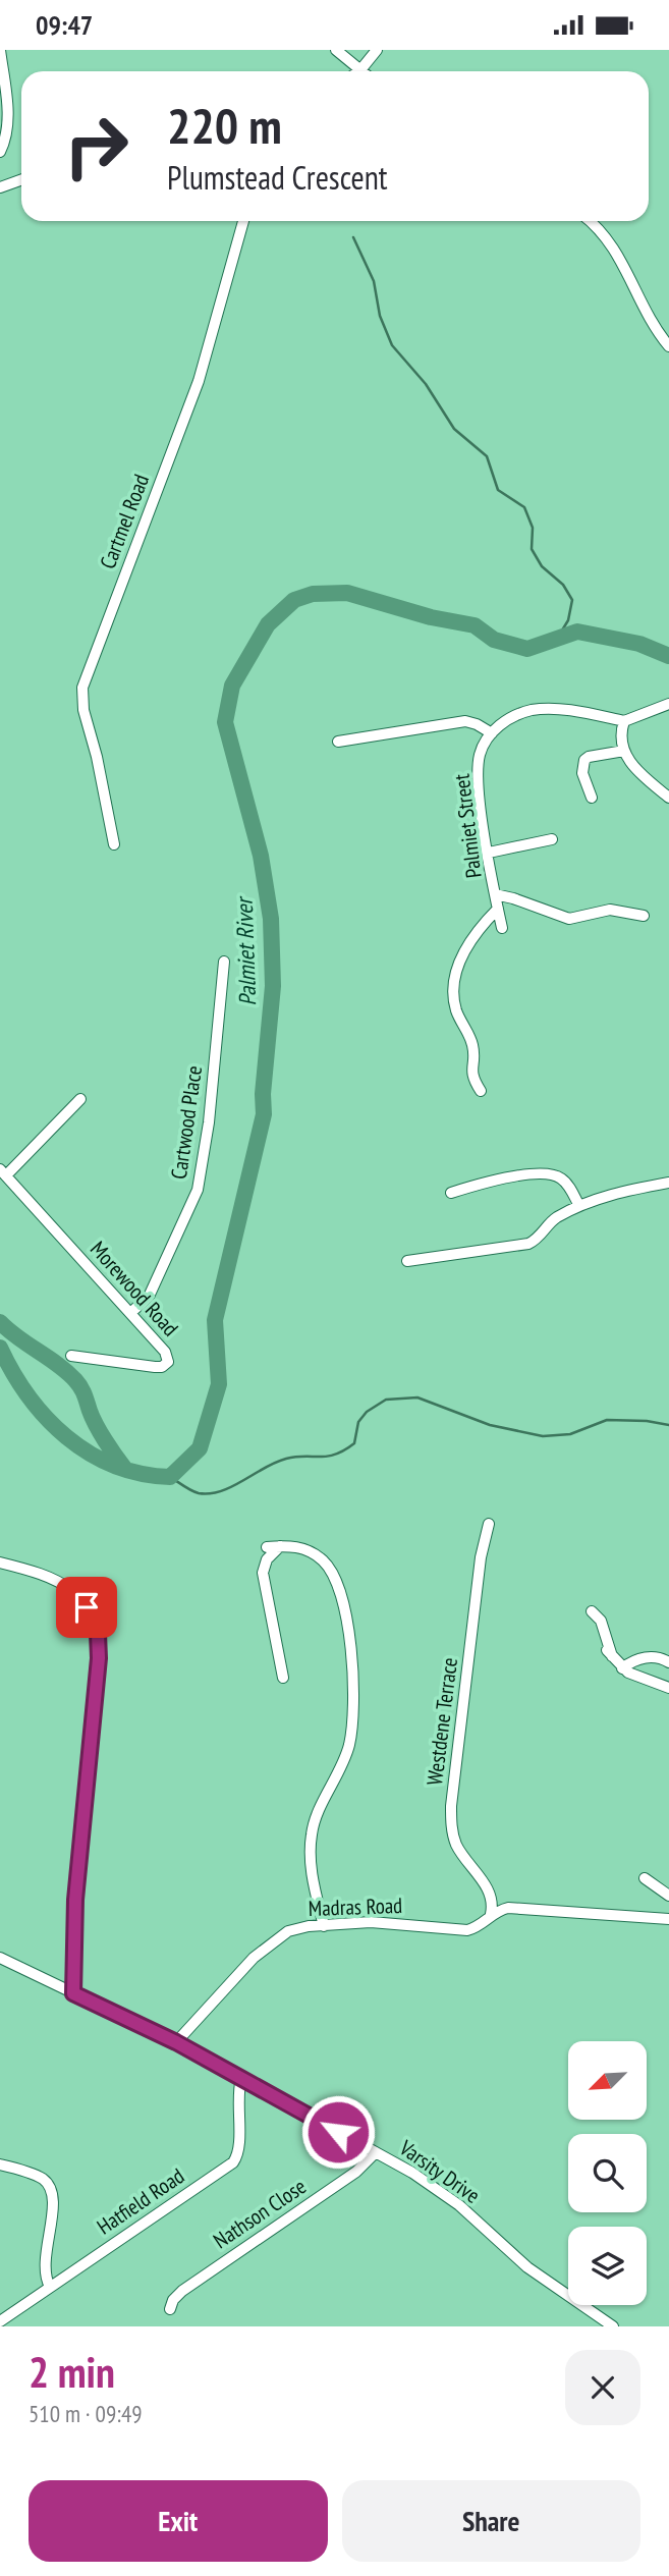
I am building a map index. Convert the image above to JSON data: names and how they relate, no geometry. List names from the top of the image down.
{
  "streets": {
    "street": [
      "Cartmel Road",
      "Palmiet Street",
      "Cartwood Place",
      "Morewood Road",
      "Westdene Terrace",
      "Madras Road",
      "Varsity Drive",
      "Hatfield Road",
      "Nathson Close"
    ]
  },
  "crossings": [
    ["Cartwood Place", "Morewood Road"],
    ["Westdene Terrace", "Madras Road"],
    ["Madras Road", "Varsity Drive"],
    ["Varsity Drive", "Hatfield Road"],
    ["Varsity Drive", "Nathson Close"]
  ],
  "water": ["Palmiet River"],
  "north": "bottom left",
  "page": {
    "status": "09:47",
    "turn": ["220 m", "Plumstead Crescent"],
    "heading": ["2 min", "510 m · 09:49"],
    "buttons": ["Exit", "Share"]
  }
}
